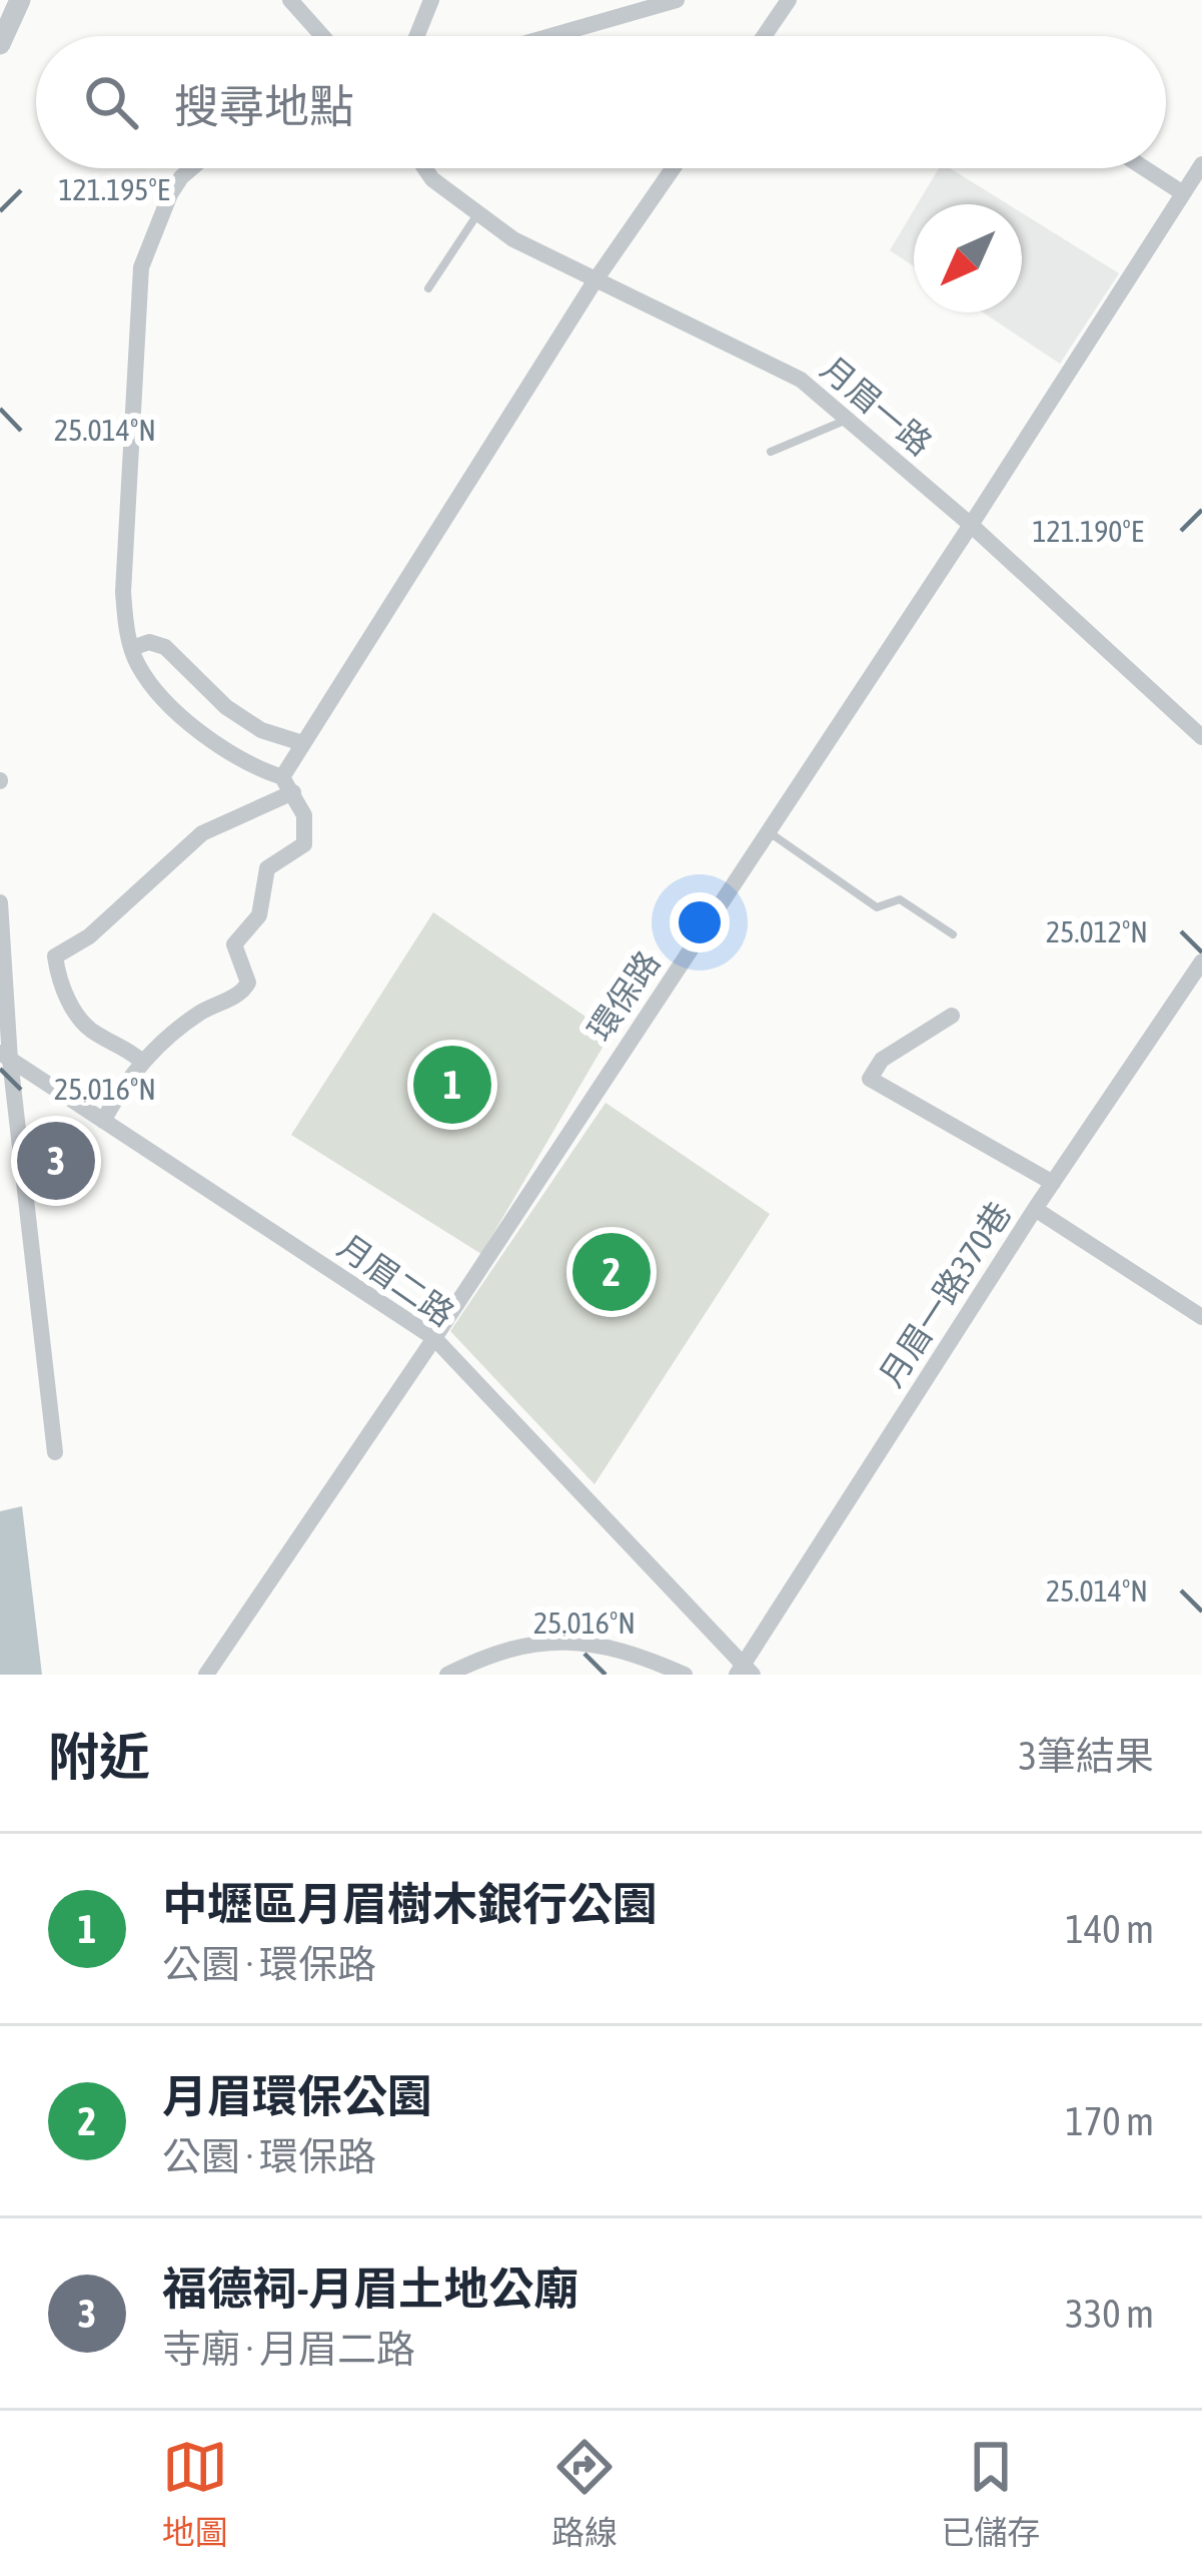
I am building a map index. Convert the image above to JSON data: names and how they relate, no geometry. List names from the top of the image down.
{
  "streets": {
    "street": [
      "月眉一路",
      "環保路",
      "月眉二路",
      "月眉一路370巷"
    ]
  },
  "crossings": [
    ["月眉一路", "環保路"],
    ["環保路", "月眉二路"],
    ["月眉二路", "月眉一路370巷"]
  ],
  "north": "bottom left",
  "page": {
    "search": "搜尋地點",
    "pins": ["1", "3", "2"],
    "heading": ["附近", "3筆結果"],
    "list": [
      {
        "mark": "1",
        "name": "中壢區月眉樹木銀行公園",
        "note": "公園 · 環保路",
        "value": "140 m"
      },
      {
        "mark": "2",
        "name": "月眉環保公園",
        "note": "公園 · 環保路",
        "value": "170 m"
      },
      {
        "mark": "3",
        "name": "福德祠-月眉土地公廟",
        "note": "寺廟 · 月眉二路",
        "value": "330 m"
      }
    ],
    "nav": ["地圖", "路線", "已儲存"]
  },
  "coordinates": [
    "121.195°E",
    "25.014°N",
    "121.190°E",
    "25.012°N",
    "25.016°N"
  ]
}
